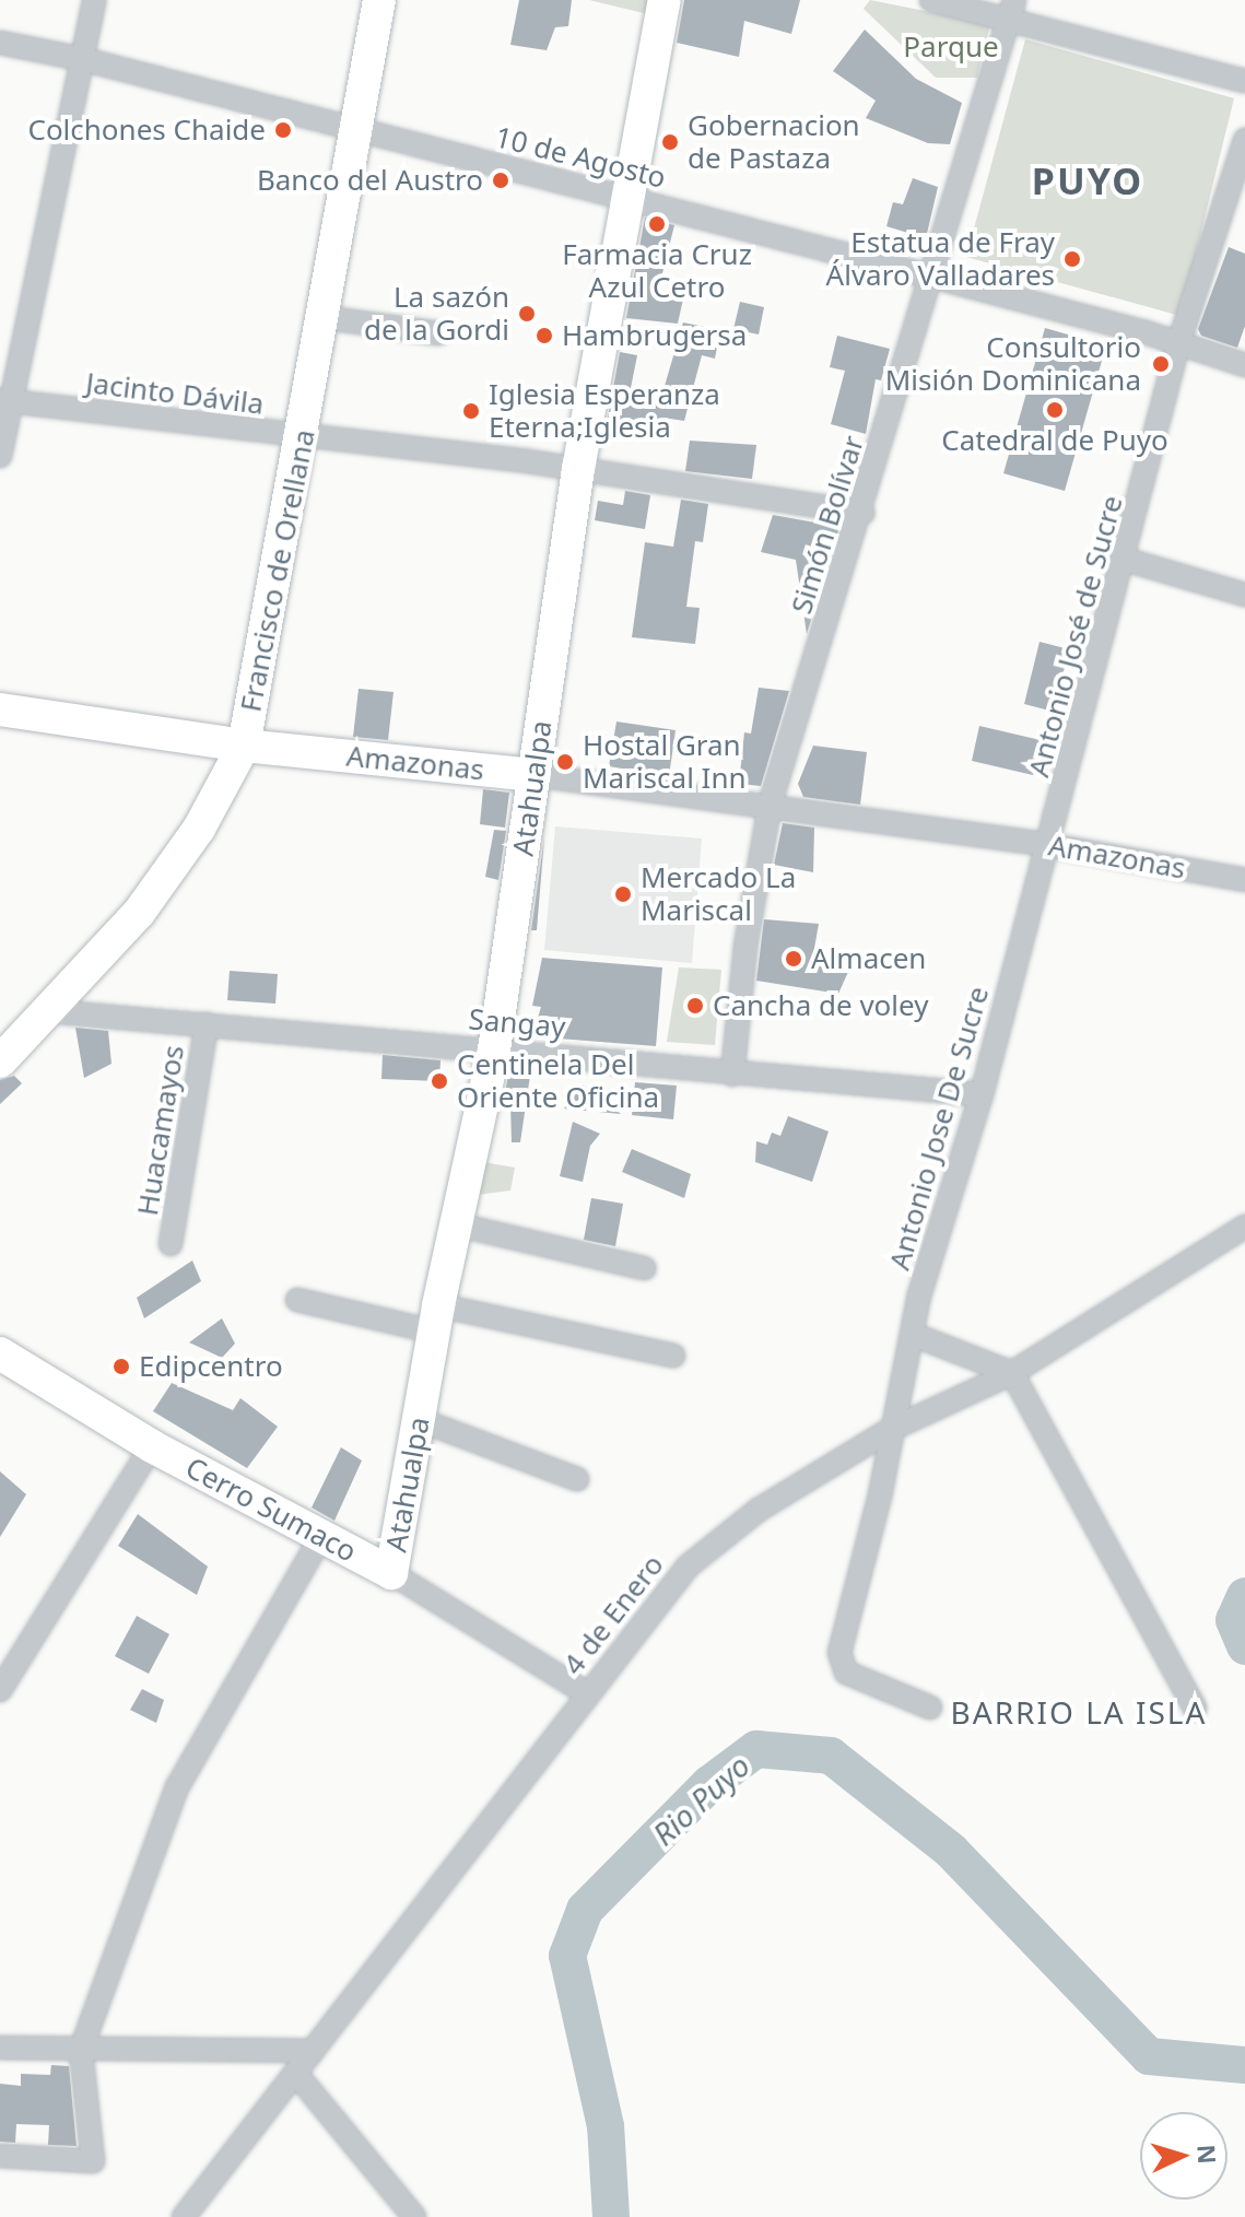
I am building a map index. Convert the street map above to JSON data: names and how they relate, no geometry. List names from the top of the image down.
{
  "streets": {
    "street": [
      "10 de Agosto",
      "Jacinto Dávila",
      "Simón Bolívar",
      "Francisco de Orellana",
      "Antonio José de Sucre",
      "Amazonas",
      "Atahualpa",
      "Sangay",
      "Antonio Jose De Sucre",
      "Huacamayos",
      "Cerro Sumaco",
      "4 de Enero"
    ]
  },
  "crossings": [
    ["10 de Agosto", "Simón Bolívar"],
    ["10 de Agosto", "Francisco de Orellana"],
    ["10 de Agosto", "Antonio José de Sucre"],
    ["10 de Agosto", "Atahualpa"],
    ["Jacinto Dávila", "Simón Bolívar"],
    ["Jacinto Dávila", "Francisco de Orellana"],
    ["Jacinto Dávila", "Atahualpa"],
    ["Simón Bolívar", "Amazonas"],
    ["Simón Bolívar", "Sangay"],
    ["Francisco de Orellana", "Amazonas"],
    ["Francisco de Orellana", "Sangay"],
    ["Antonio José de Sucre", "Amazonas"],
    ["Antonio José de Sucre", "Antonio Jose De Sucre"],
    ["Amazonas", "Atahualpa"],
    ["Amazonas", "Antonio Jose De Sucre"],
    ["Atahualpa", "Sangay"],
    ["Atahualpa", "Cerro Sumaco"],
    ["Sangay", "Antonio Jose De Sucre"],
    ["Sangay", "Huacamayos"],
    ["Antonio Jose De Sucre", "4 de Enero"],
    ["Cerro Sumaco", "4 de Enero"]
  ],
  "districts": ["PUYO", "BARRIO LA ISLA"],
  "water": ["Rio Puyo"],
  "parks": ["Parque"],
  "places": [
    "Colchones Chaide",
    "Gobernacion de Pastaza",
    "Banco del Austro",
    "Farmacia Cruz Azul Cetro",
    "Estatua de Fray Álvaro Valladares",
    "La sazón de la Gordi",
    "Hambrugersa",
    "Consultorio Misión Dominicana",
    "Catedral de Puyo",
    "Iglesia Esperanza Eterna;Iglesia",
    "Hostal Gran Mariscal Inn",
    "Mercado La Mariscal",
    "Almacen",
    "Cancha de voley",
    "Centinela Del Oriente Oficina",
    "Edipcentro"
  ],
  "north": "right"
}
